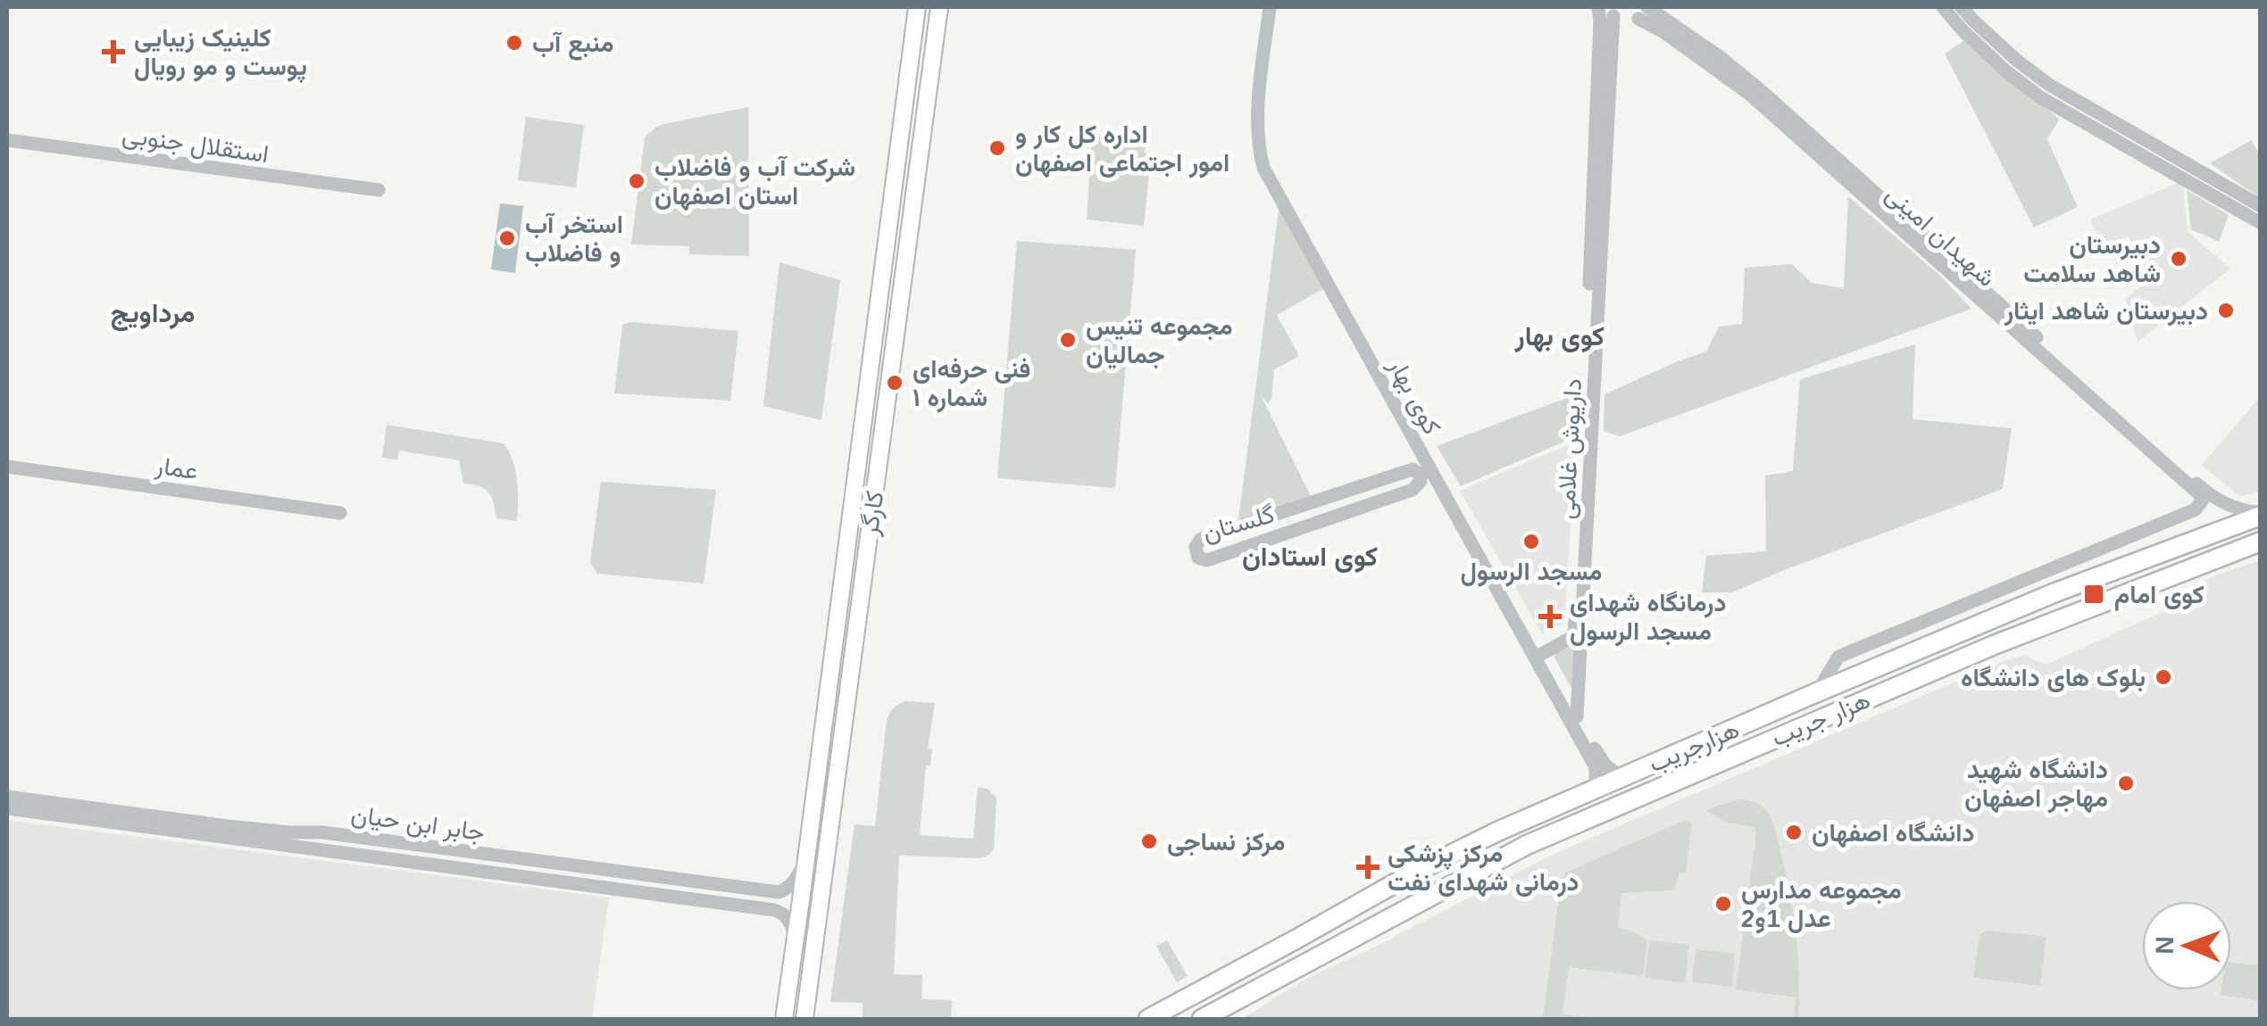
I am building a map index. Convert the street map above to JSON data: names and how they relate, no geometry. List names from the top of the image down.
{
  "streets": {
    "main road": ["کارگر", "هزار جریب", "هزارجریب"],
    "street": [
      "استقلال جنوبی",
      "شهیدان امینی",
      "کوی بهار",
      "داریوش غلامی",
      "عمار",
      "گلستان",
      "جابر ابن حیان"
    ]
  },
  "crossings": [
    ["کوی بهار", "داریوش غلامی"],
    ["کوی بهار", "هزارجریب"]
  ],
  "districts": ["مرداویج", "کوی بهار", "کوی استادان"],
  "places": {
    "other": [
      "منبع آب",
      "اداره کل کار و امور اجتماعی اصفهان",
      "شرکت آب و فاضلاب استان اصفهان",
      "استخر آب و فاضلاب",
      "دبیرستان شاهد سلامت",
      "دبیرستان شاهد ایثار",
      "مجموعه تنیس جمالیان",
      "فنی حرفه‌ای شماره ۱",
      "مسجد الرسول",
      "بلوک های دانشگاه",
      "دانشگاه شهید مهاجر اصفهان",
      "دانشگاه اصفهان",
      "مرکز نساجی",
      "مجموعه مدارس عدل 1و2"
    ],
    "health": ["کلینیک زیبایی پوست و مو رویال", "درمانگاه شهدای مسجد الرسول", "مرکز پزشکی درمانی شهدای نفت"],
    "transit": ["کوی امام"]
  },
  "north": "left"
}
